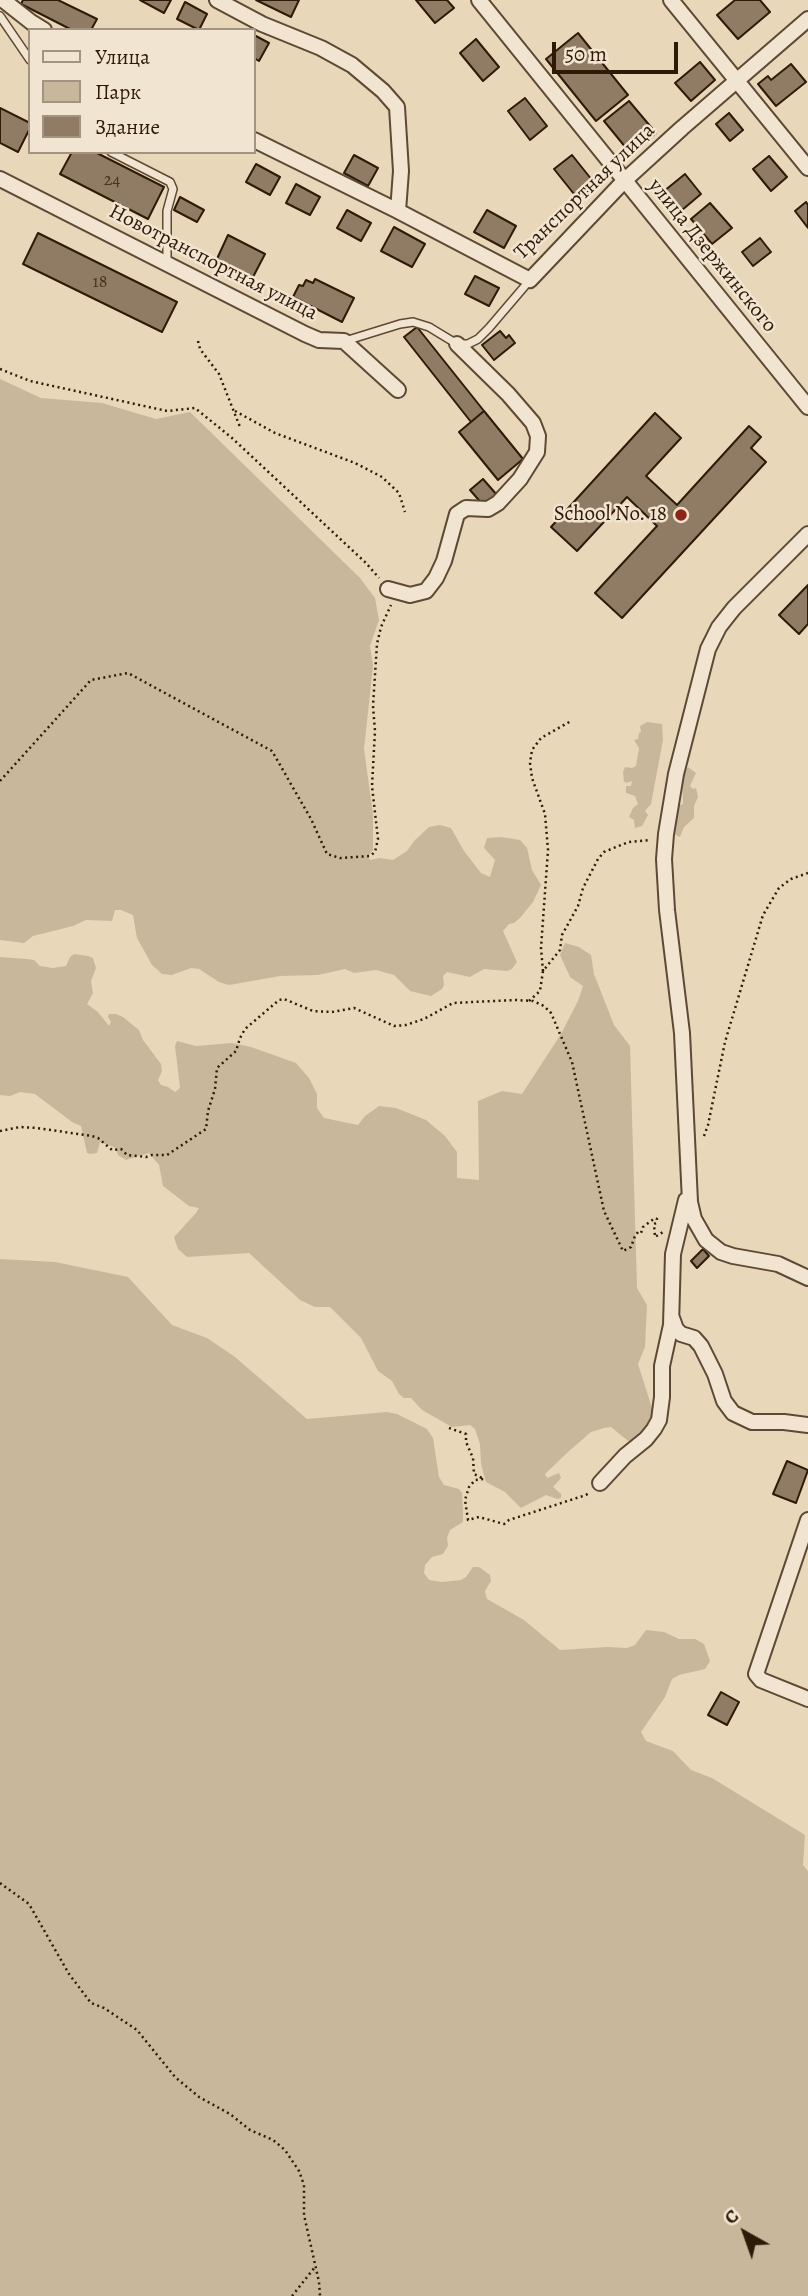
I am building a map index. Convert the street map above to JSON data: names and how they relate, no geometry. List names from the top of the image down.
{
  "streets": {
    "street": ["Транспортная улица", "улица Дзержинского", "Новотранспортная улица"]
  },
  "crossings": [
    ["Транспортная улица", "улица Дзержинского"]
  ],
  "places": ["School No. 18"],
  "house_numbers": ["24", "18"],
  "legend": ["Улица", "Парк", "Здание"],
  "scale_bar": "50 m",
  "north": "top left"
}
